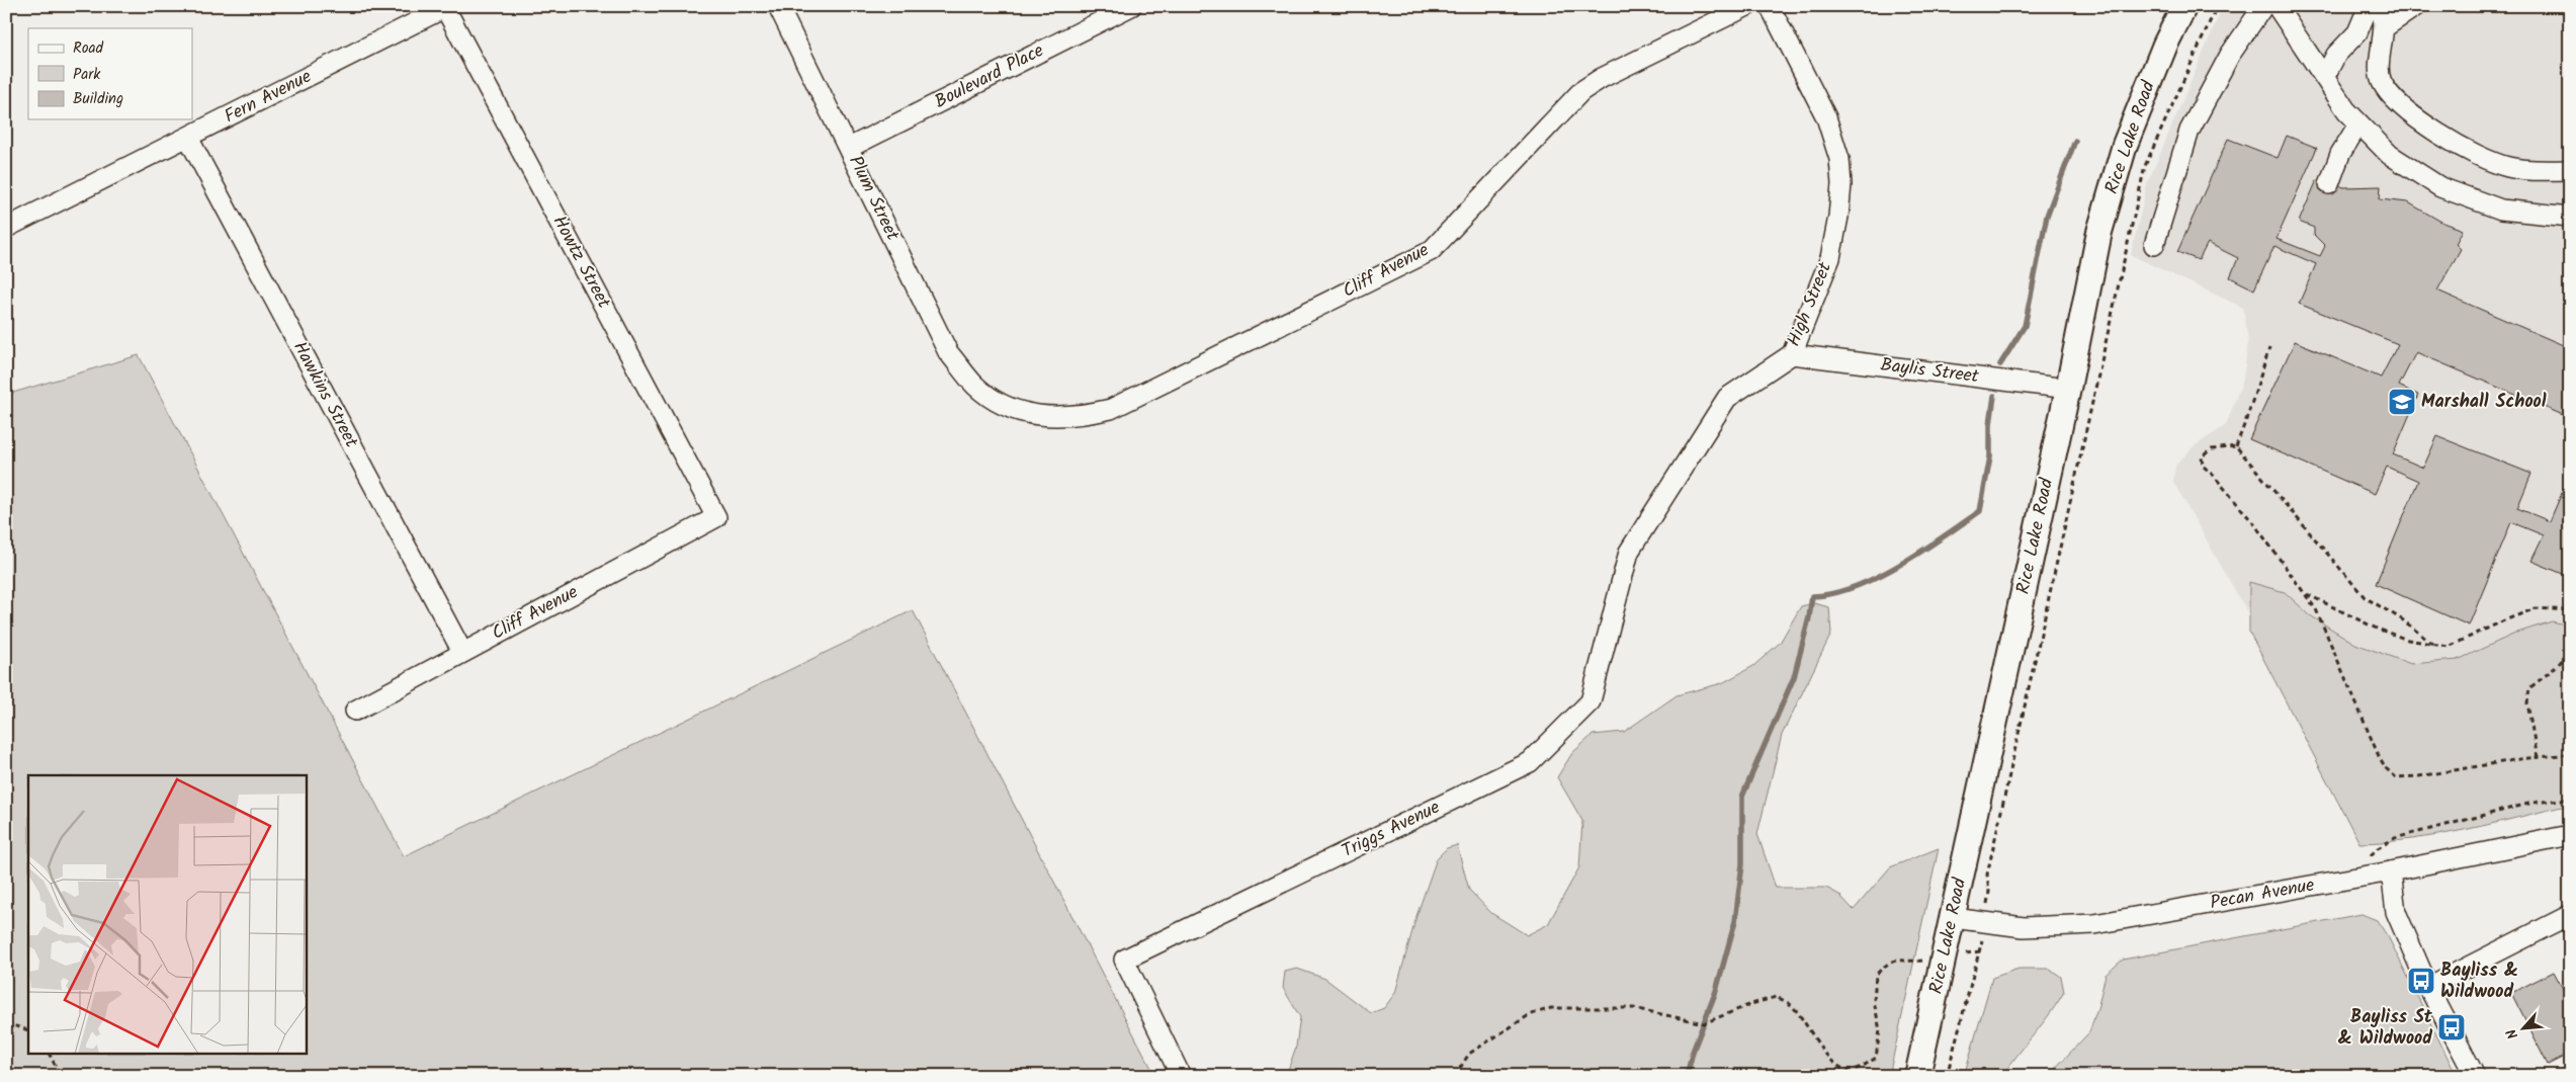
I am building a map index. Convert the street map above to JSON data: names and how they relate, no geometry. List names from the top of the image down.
{
  "streets": {
    "main road": ["Rice Lake Road"],
    "street": [
      "Boulevard Place",
      "Fern Avenue",
      "Plum Street",
      "Howtz Street",
      "Cliff Avenue",
      "High Street",
      "Baylis Street",
      "Hawkins Street",
      "Triggs Avenue",
      "Pecan Avenue"
    ]
  },
  "crossings": [
    ["Boulevard Place", "Plum Street"],
    ["Fern Avenue", "Howtz Street"],
    ["Fern Avenue", "Hawkins Street"],
    ["Rice Lake Road", "Baylis Street"],
    ["Rice Lake Road", "Pecan Avenue"],
    ["Plum Street", "Cliff Avenue"],
    ["Howtz Street", "Cliff Avenue"],
    ["Cliff Avenue", "Hawkins Street"],
    ["High Street", "Baylis Street"],
    ["High Street", "Triggs Avenue"]
  ],
  "places": {
    "school or university": ["Marshall School"],
    "bus stop": ["Bayliss & Wildwood", "Bayliss St & Wildwood"]
  },
  "legend": ["Road", "Park", "Building"],
  "north": "bottom left"
}
